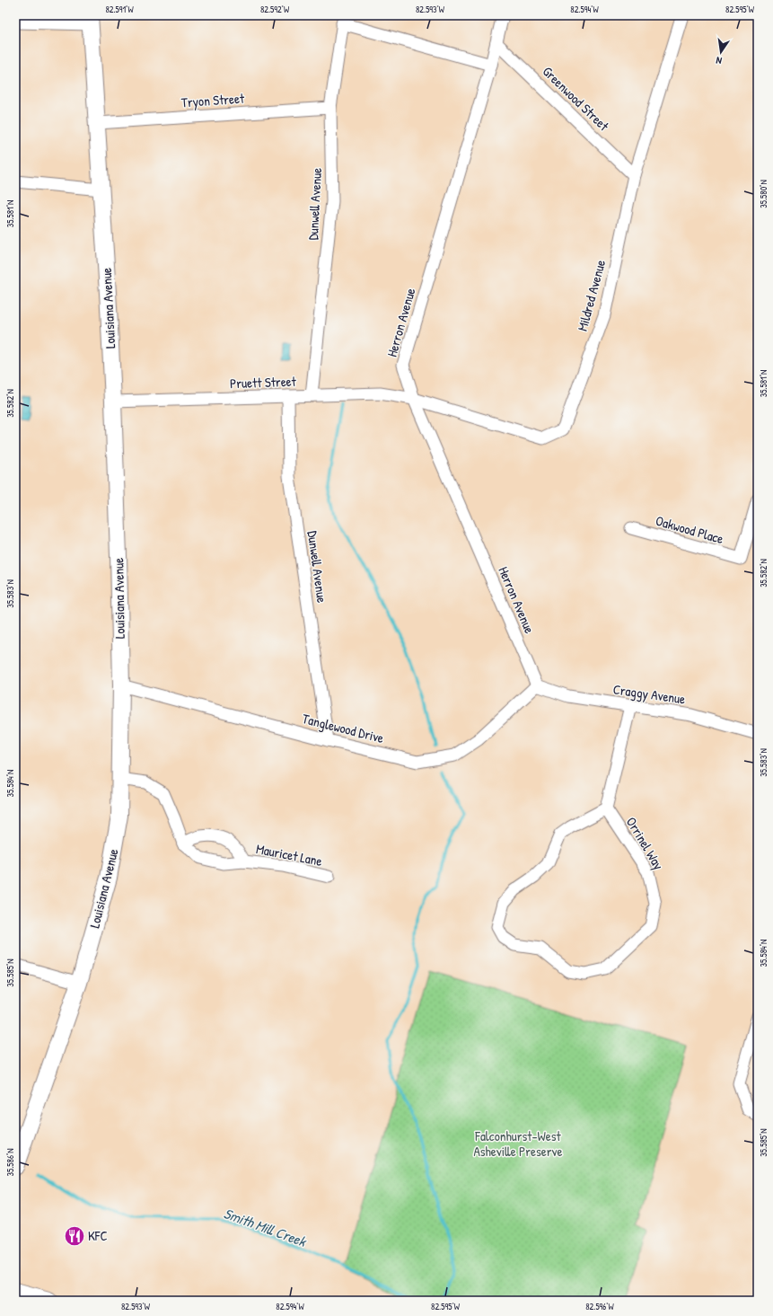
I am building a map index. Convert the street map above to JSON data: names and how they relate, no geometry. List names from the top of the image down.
{
  "streets": {
    "street": [
      "Greenwood Street",
      "Tryon Street",
      "Dunwell Avenue",
      "Mildred Avenue",
      "Louisiana Avenue",
      "Herron Avenue",
      "Pruett Street",
      "Oakwood Place",
      "Craggy Avenue",
      "Tanglewood Drive",
      "Orrinel Way",
      "Mauricet Lane"
    ]
  },
  "crossings": [
    ["Greenwood Street", "Mildred Avenue"],
    ["Greenwood Street", "Herron Avenue"],
    ["Tryon Street", "Dunwell Avenue"],
    ["Tryon Street", "Louisiana Avenue"],
    ["Dunwell Avenue", "Pruett Street"],
    ["Dunwell Avenue", "Tanglewood Drive"],
    ["Mildred Avenue", "Herron Avenue"],
    ["Mildred Avenue", "Pruett Street"],
    ["Louisiana Avenue", "Pruett Street"],
    ["Louisiana Avenue", "Tanglewood Drive"],
    ["Louisiana Avenue", "Mauricet Lane"],
    ["Herron Avenue", "Pruett Street"],
    ["Herron Avenue", "Craggy Avenue"],
    ["Herron Avenue", "Tanglewood Drive"],
    ["Craggy Avenue", "Tanglewood Drive"]
  ],
  "water": ["Smith Mill Creek"],
  "parks": ["Falconhurst-West Asheville Preserve"],
  "places": {
    "restaurant": ["KFC"]
  },
  "north": "bottom",
  "coordinates": [
    "82.591°W",
    "82.592°W",
    "82.593°W",
    "82.594°W",
    "82.595°W",
    "35.580°N",
    "35.581°N",
    "35.582°N",
    "35.583°N",
    "35.584°N",
    "35.585°N",
    "35.586°N",
    "82.596°W"
  ]
}
